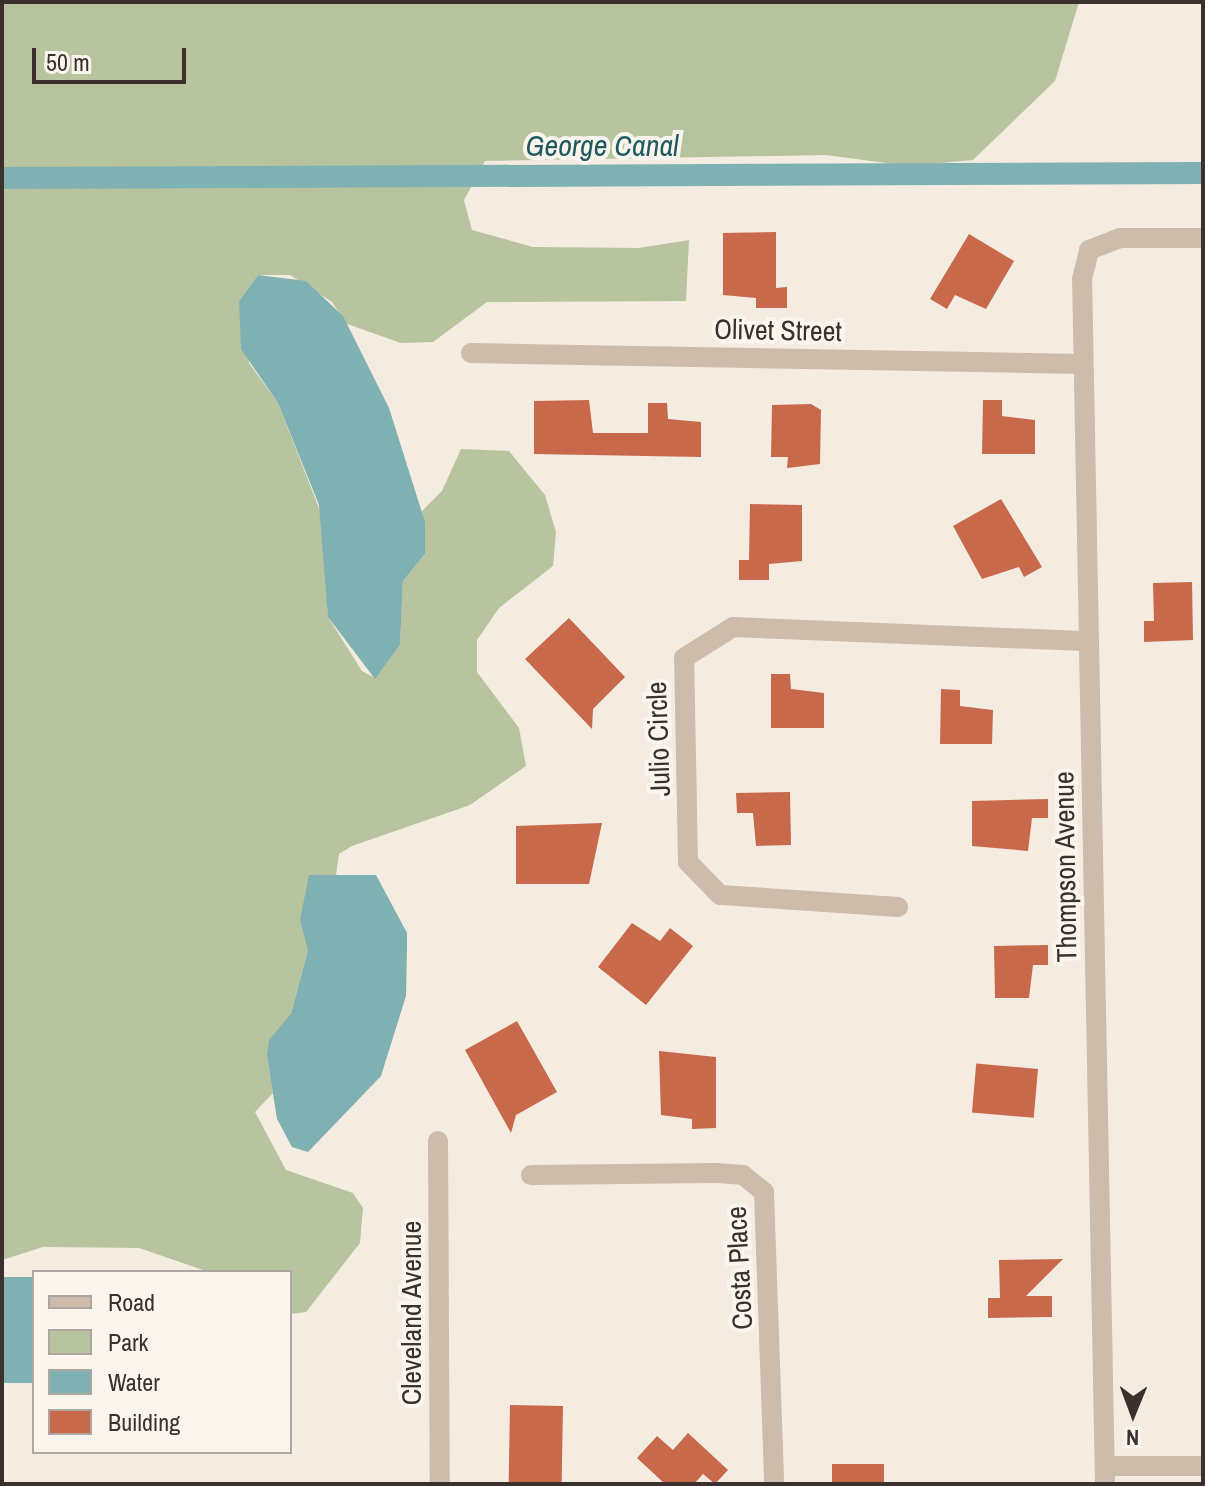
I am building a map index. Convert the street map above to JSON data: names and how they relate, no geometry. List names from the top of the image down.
{
  "streets": {
    "street": [
      "Olivet Street",
      "Julio Circle",
      "Thompson Avenue",
      "Costa Place",
      "Cleveland Avenue"
    ]
  },
  "crossings": [
    ["Olivet Street", "Thompson Avenue"],
    ["Julio Circle", "Thompson Avenue"]
  ],
  "water": ["George Canal"],
  "legend": [
    "Road",
    "Park",
    "Water",
    "Building"
  ],
  "scale_bar": "50 m",
  "north": "bottom"
}
